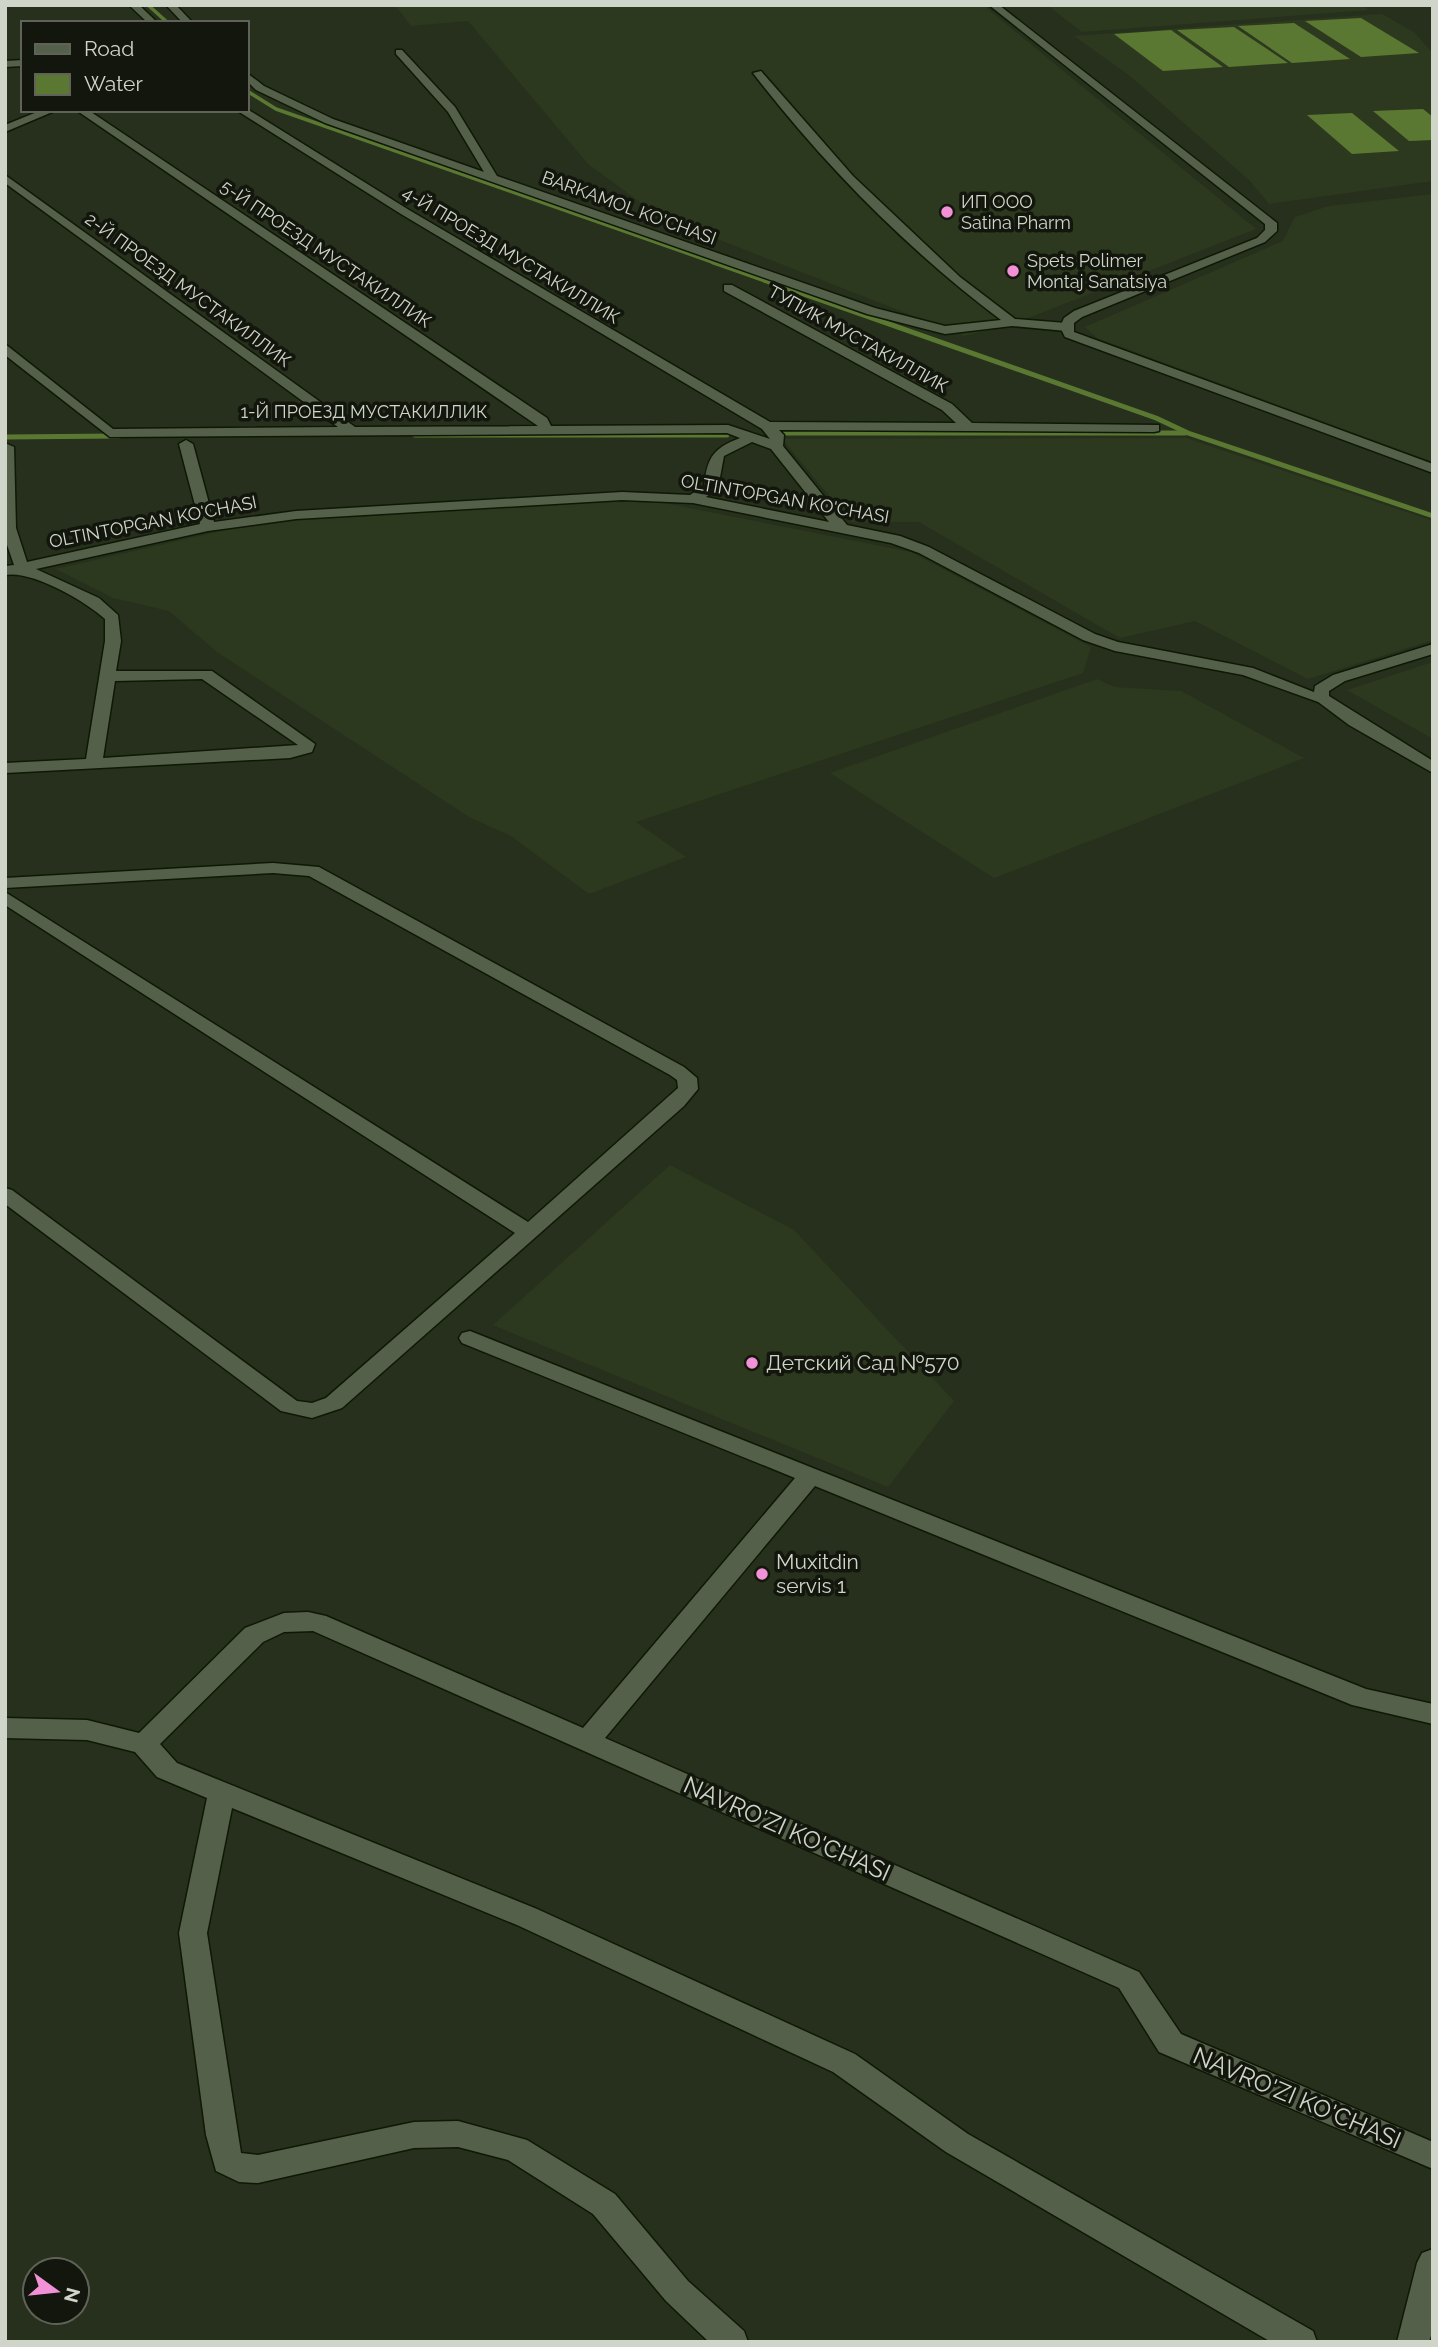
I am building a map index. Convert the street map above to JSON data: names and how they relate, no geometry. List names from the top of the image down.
{
  "streets": {
    "street": [
      "BARKAMOL KO'CHASI",
      "5-Й ПРОЕЗД МУСТАКИЛЛИК",
      "4-Й ПРОЕЗД МУСТАКИЛЛИК",
      "2-Й ПРОЕЗД МУСТАКИЛЛИК",
      "ТУПИК МУСТАКИЛЛИК",
      "1-Й ПРОЕЗД МУСТАКИЛЛИК",
      "OLTINTOPGAN KO'CHASI",
      "NAVRO'ZI KO'CHASI"
    ]
  },
  "crossings": [
    ["5-Й ПРОЕЗД МУСТАКИЛЛИК", "1-Й ПРОЕЗД МУСТАКИЛЛИК"],
    ["2-Й ПРОЕЗД МУСТАКИЛЛИК", "1-Й ПРОЕЗД МУСТАКИЛЛИК"]
  ],
  "places": [
    "ИП ООО Satina Pharm",
    "Spets Polimer Montaj Sanatsiya",
    "Детский Сад №570",
    "Muxitdin servis 1"
  ],
  "legend": ["Road", "Water"],
  "north": "right"
}
